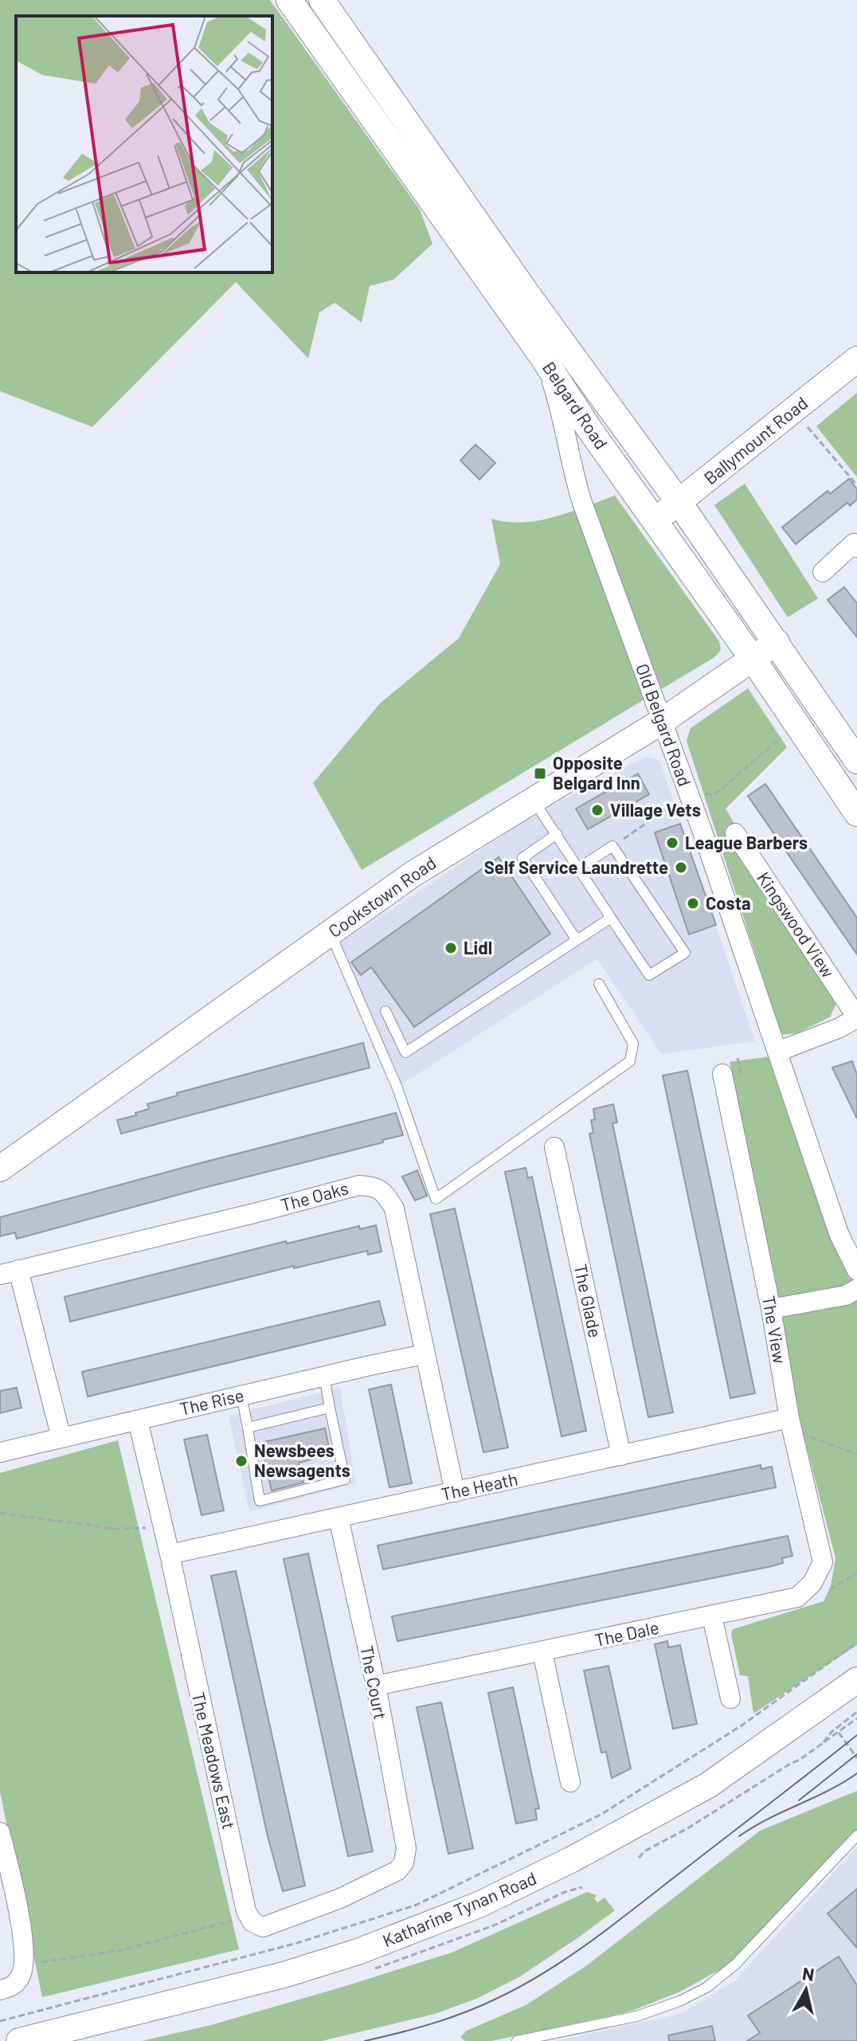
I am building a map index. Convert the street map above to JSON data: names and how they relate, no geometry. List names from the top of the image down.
{
  "streets": {
    "main road": [
      "Belgard Road",
      "Ballymount Road",
      "Cookstown Road",
      "Katharine Tynan Road"
    ],
    "street": [
      "Old Belgard Road",
      "Kingswood View",
      "The Oaks",
      "The Glade",
      "The View",
      "The Rise",
      "The Heath",
      "The Dale",
      "The Court",
      "The Meadows East"
    ]
  },
  "crossings": [
    ["Belgard Road", "Ballymount Road"],
    ["Belgard Road", "Old Belgard Road"],
    ["Belgard Road", "Cookstown Road"],
    ["Old Belgard Road", "Cookstown Road"],
    ["Old Belgard Road", "Kingswood View"],
    ["The Oaks", "The Rise"],
    ["The Oaks", "The Heath"],
    ["The Glade", "The Heath"],
    ["The View", "The Heath"],
    ["The View", "The Dale"],
    ["The Rise", "The Meadows East"],
    ["The Heath", "The Court"],
    ["The Heath", "The Meadows East"],
    ["The Dale", "The Court"],
    ["The Court", "The Meadows East"]
  ],
  "places": {
    "transit": ["Opposite Belgard Inn"],
    "other": [
      "Village Vets",
      "League Barbers",
      "Self Service Laundrette",
      "Costa",
      "Lidl",
      "Newsbees Newsagents"
    ]
  },
  "north": "top"
}
